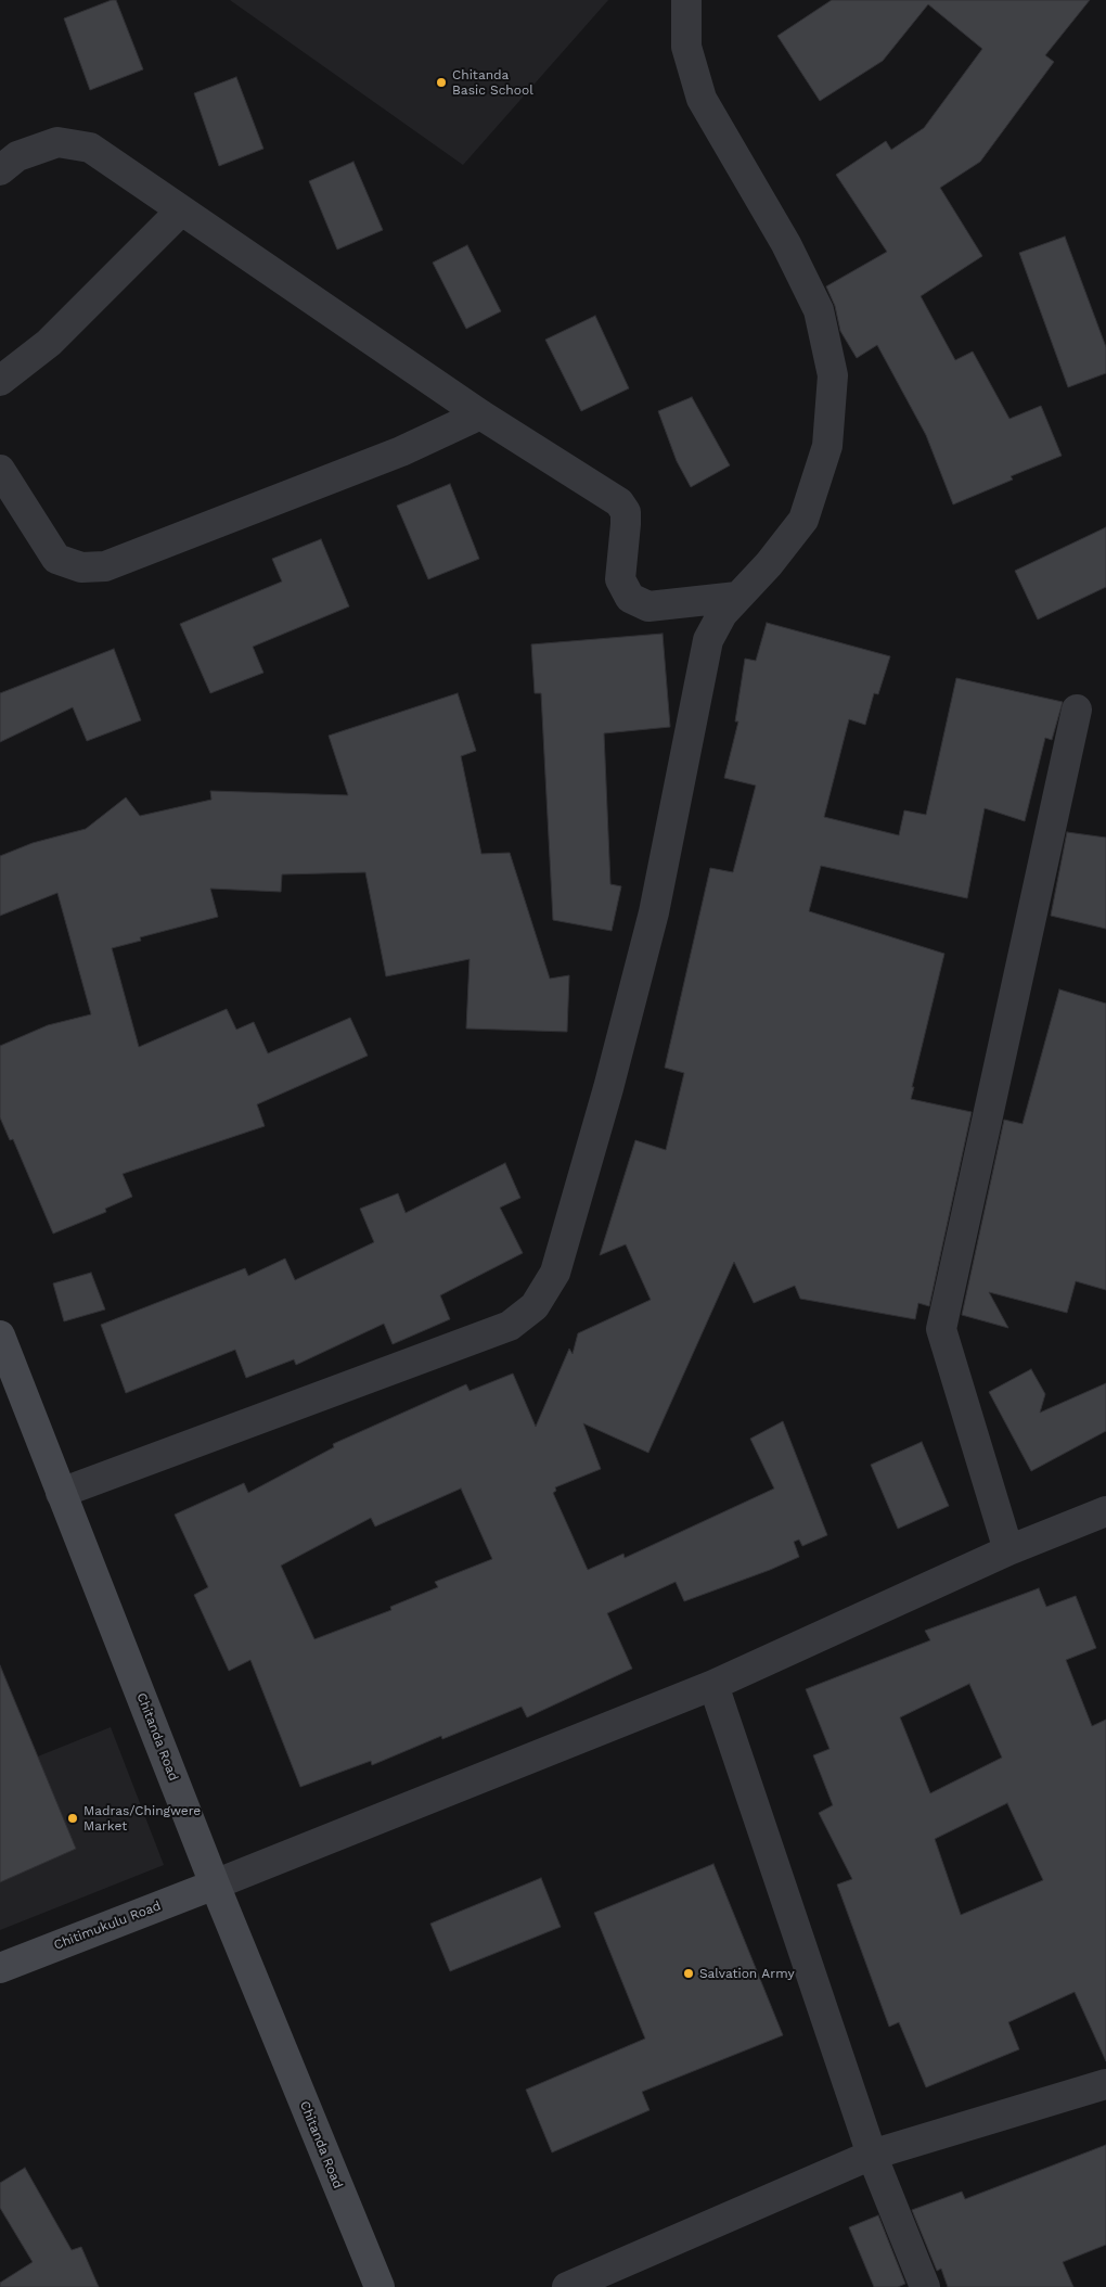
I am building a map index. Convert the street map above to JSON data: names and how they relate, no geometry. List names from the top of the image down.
{
  "streets": {
    "street": ["Chitanda Road", "Chitimukulu Road"]
  },
  "crossings": [
    ["Chitanda Road", "Chitimukulu Road"]
  ],
  "places": ["Chitanda Basic School", "Madras/Chingwere Market", "Salvation Army"]
}
